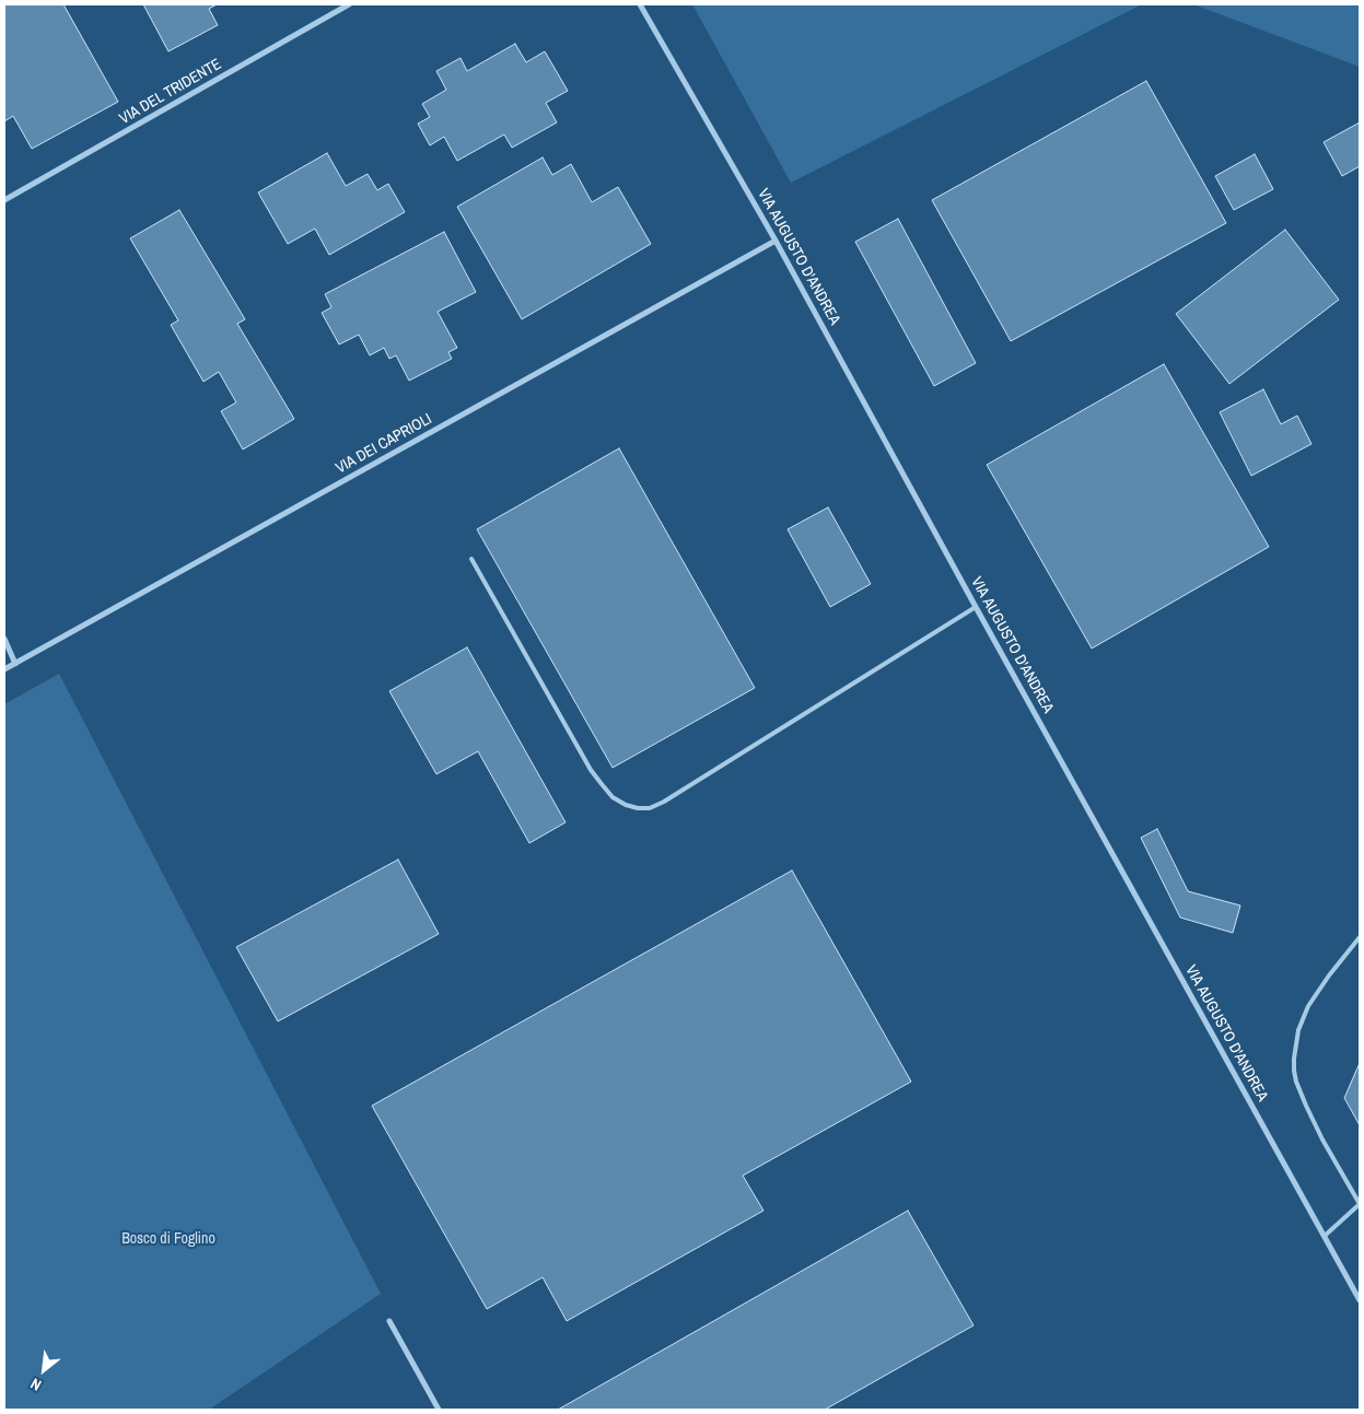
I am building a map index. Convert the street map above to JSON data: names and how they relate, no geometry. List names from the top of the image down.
{
  "streets": {
    "street": ["VIA DEL TRIDENTE", "VIA AUGUSTO D'ANDREA", "VIA DEI CAPRIOLI"]
  },
  "crossings": [
    ["VIA AUGUSTO D'ANDREA", "VIA DEI CAPRIOLI"]
  ],
  "parks": ["Bosco di Foglino"],
  "north": "bottom left"
}
